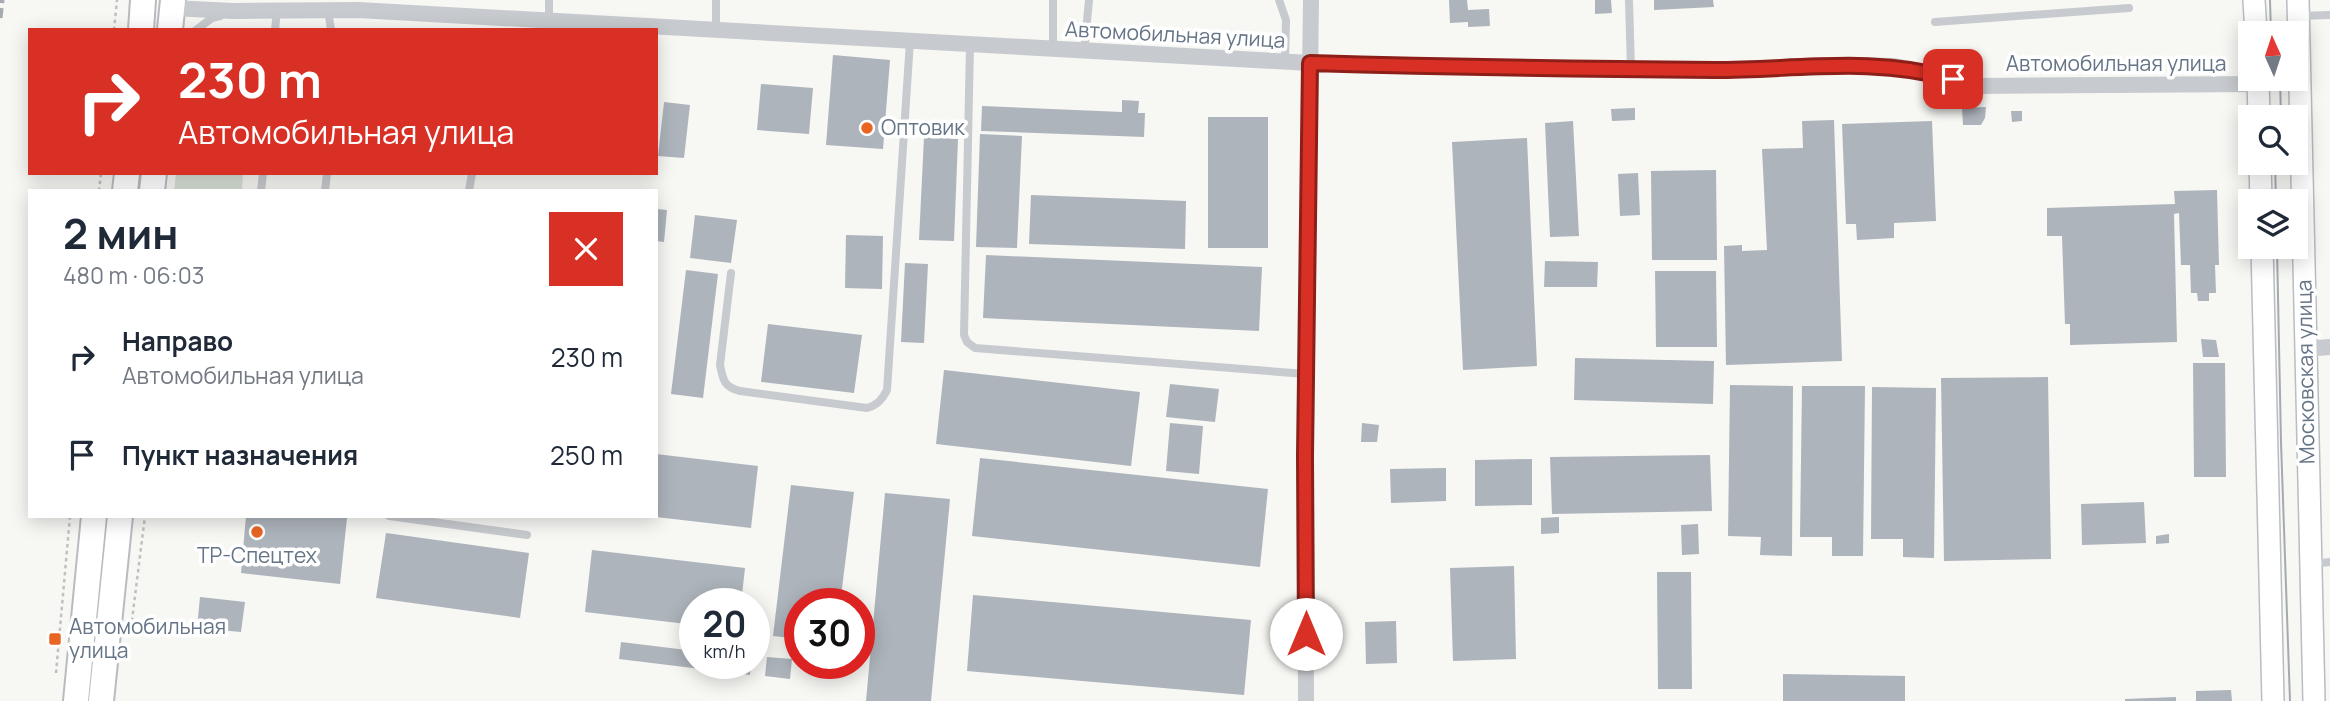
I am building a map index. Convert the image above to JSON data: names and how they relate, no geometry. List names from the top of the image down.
{
  "streets": {
    "street": ["Автомобильная улица", "Московская улица"]
  },
  "places": {
    "other": ["Оптовик", "ТР-Спецтех"],
    "transit": ["Автомобильная улица"]
  },
  "north": "top",
  "page": {
    "turn": ["230 m", "Автомобильная улица"],
    "heading": ["2 мин", "480 m · 06:03"],
    "list": [
      {
        "name": "Направо",
        "note": "Автомобильная улица",
        "value": "230 m"
      },
      {
        "name": "Пункт назначения",
        "value": "250 m"
      }
    ],
    "speed": "20 km/h",
    "limit": "30"
  }
}
